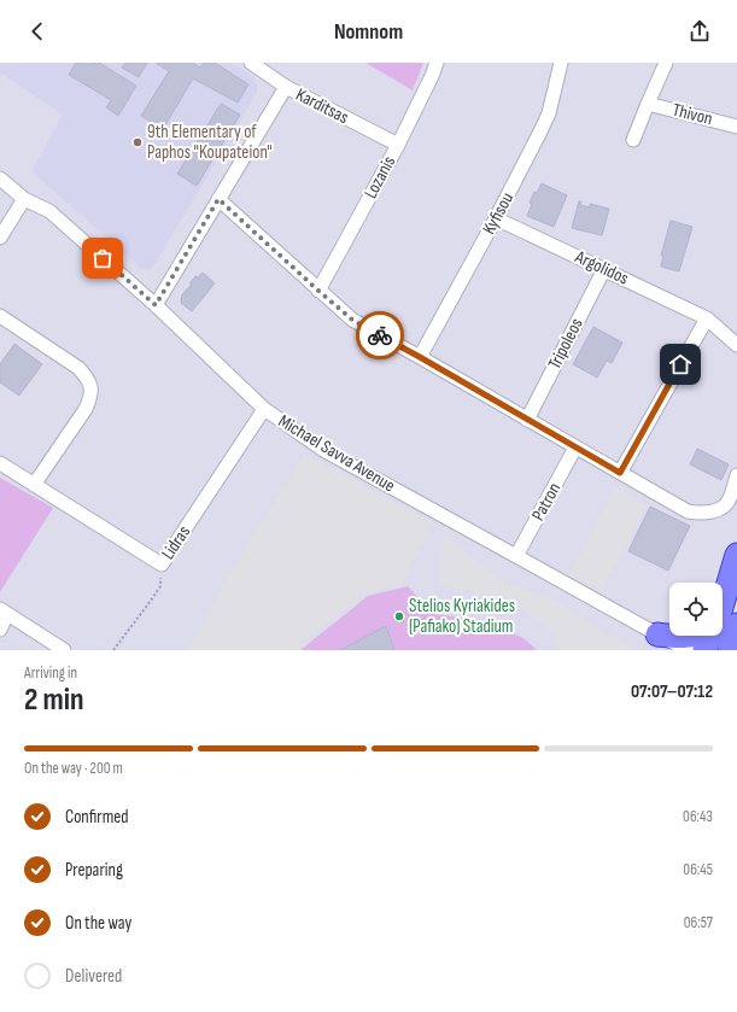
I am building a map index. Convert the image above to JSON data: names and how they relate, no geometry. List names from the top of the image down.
{
  "streets": {
    "street": [
      "Karditsas",
      "Thivon",
      "Lozanis",
      "Kyfisou",
      "Argolidos",
      "Tripoleos",
      "Michael Savva Avenue",
      "Patron",
      "Lidras"
    ]
  },
  "crossings": [
    ["Karditsas", "Lozanis"],
    ["Kyfisou", "Argolidos"],
    ["Argolidos", "Tripoleos"],
    ["Michael Savva Avenue", "Patron"],
    ["Michael Savva Avenue", "Lidras"]
  ],
  "places": ["9th Elementary of Paphos \"Koupateion\"", "Stelios Kyriakides (Pafiako) Stadium"],
  "page": {
    "header": "Nomnom",
    "heading": ["2 min", "Arriving in", "07:07–07:12"],
    "bar": "On the way · 200 m",
    "list": [
      ["Confirmed", "06:43"],
      ["Preparing", "06:45"],
      ["On the way", "06:57"],
      "Delivered"
    ]
  }
}
